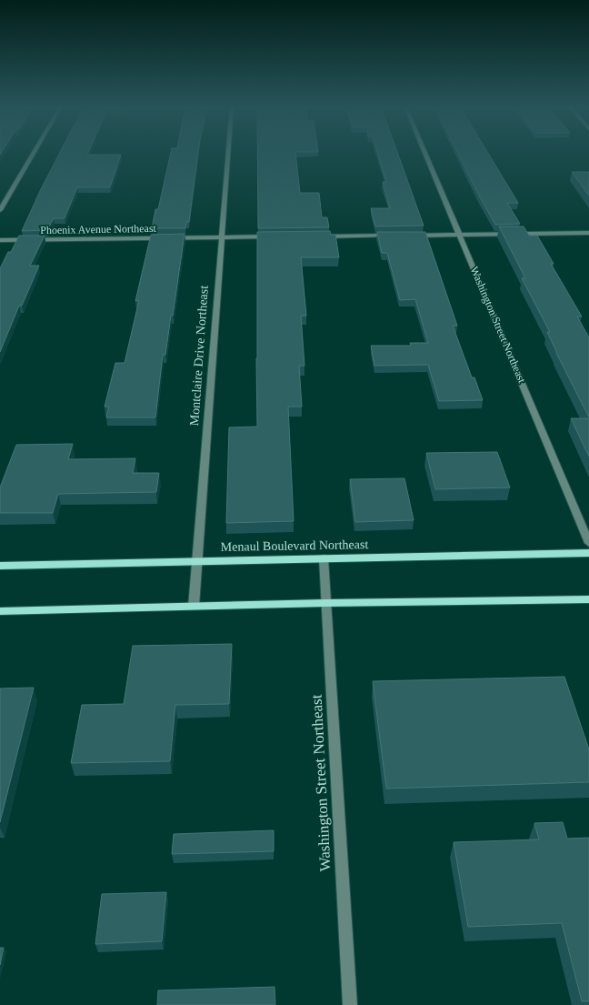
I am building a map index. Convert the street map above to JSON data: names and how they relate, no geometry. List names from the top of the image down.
{
  "streets": {
    "main road": ["Menaul Boulevard Northeast"],
    "street": ["Phoenix Avenue Northeast", "Washington Street Northeast", "Montclaire Drive Northeast"]
  },
  "crossings": [
    ["Phoenix Avenue Northeast", "Montclaire Drive Northeast"],
    ["Washington Street Northeast", "Menaul Boulevard Northeast"],
    ["Montclaire Drive Northeast", "Menaul Boulevard Northeast"]
  ]
}
